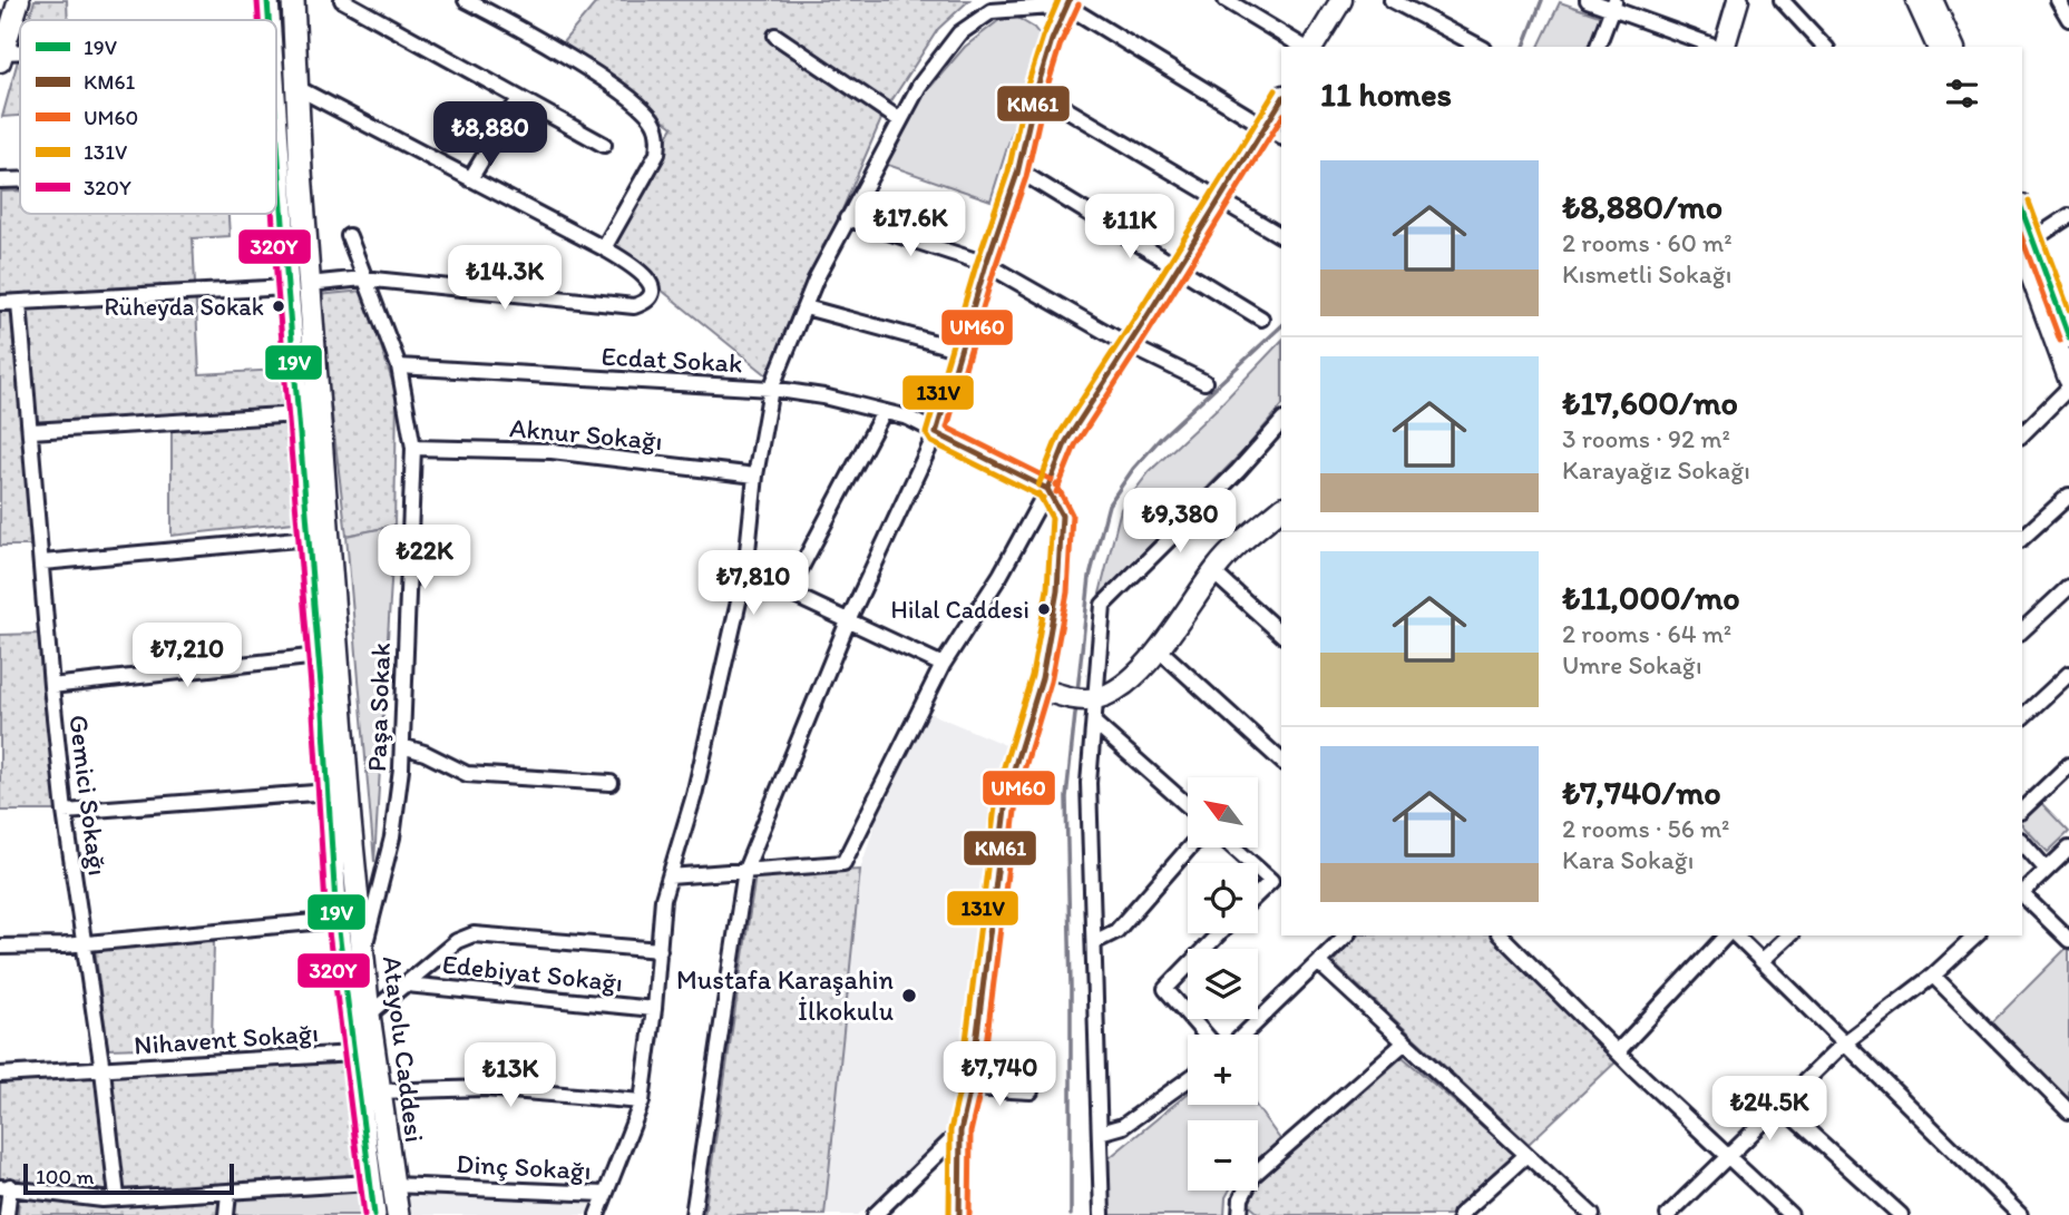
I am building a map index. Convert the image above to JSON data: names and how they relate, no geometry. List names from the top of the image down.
{
  "streets": {
    "main road": ["Atayolu Caddesi"],
    "street": [
      "Ecdat Sokak",
      "Aknur Sokağı",
      "Paşa Sokak",
      "Gemici Sokağı",
      "Edebiyat Sokağı",
      "Nihavent Sokağı",
      "Dinç Sokağı"
    ]
  },
  "crossings": [
    ["Ecdat Sokak", "Paşa Sokak"],
    ["Aknur Sokağı", "Paşa Sokak"],
    ["Paşa Sokak", "Atayolu Caddesi"],
    ["Gemici Sokağı", "Nihavent Sokağı"],
    ["Nihavent Sokağı", "Atayolu Caddesi"],
    ["Atayolu Caddesi", "Dinç Sokağı"]
  ],
  "places": ["Rüheyda Sokak", "Hilal Caddesi", "Mustafa Karaşahin İlkokulu"],
  "lines": [
    "transit line 19V",
    "transit line KM61",
    "transit line 131V",
    "transit line 320Y",
    "transit line UM60"
  ],
  "legend": [
    "19V",
    "KM61",
    "UM60",
    "131V",
    "320Y"
  ],
  "scale_bar": "100 m",
  "north": "top left",
  "page": {
    "heading": "11 homes",
    "price": [
      "₺8,880",
      "₺17.6K",
      "₺11K",
      "₺14.3K",
      "₺9,380",
      "₺22K",
      "₺7,810",
      "₺7,210",
      "₺7,740",
      "₺13K",
      "₺24.5K"
    ],
    "list": [
      {
        "name": "₺8,880/mo",
        "note": "2 rooms · 60 m² · Kısmetli Sokağı"
      },
      {
        "name": "₺17,600/mo",
        "note": "3 rooms · 92 m² · Karayağız Sokağı"
      },
      {
        "name": "₺11,000/mo",
        "note": "2 rooms · 64 m² · Umre Sokağı"
      },
      {
        "name": "₺7,740/mo",
        "note": "2 rooms · 56 m² · Kara Sokağı"
      }
    ],
    "map_buttons": ["+", "−"],
    "scale": "100 m"
  }
}
